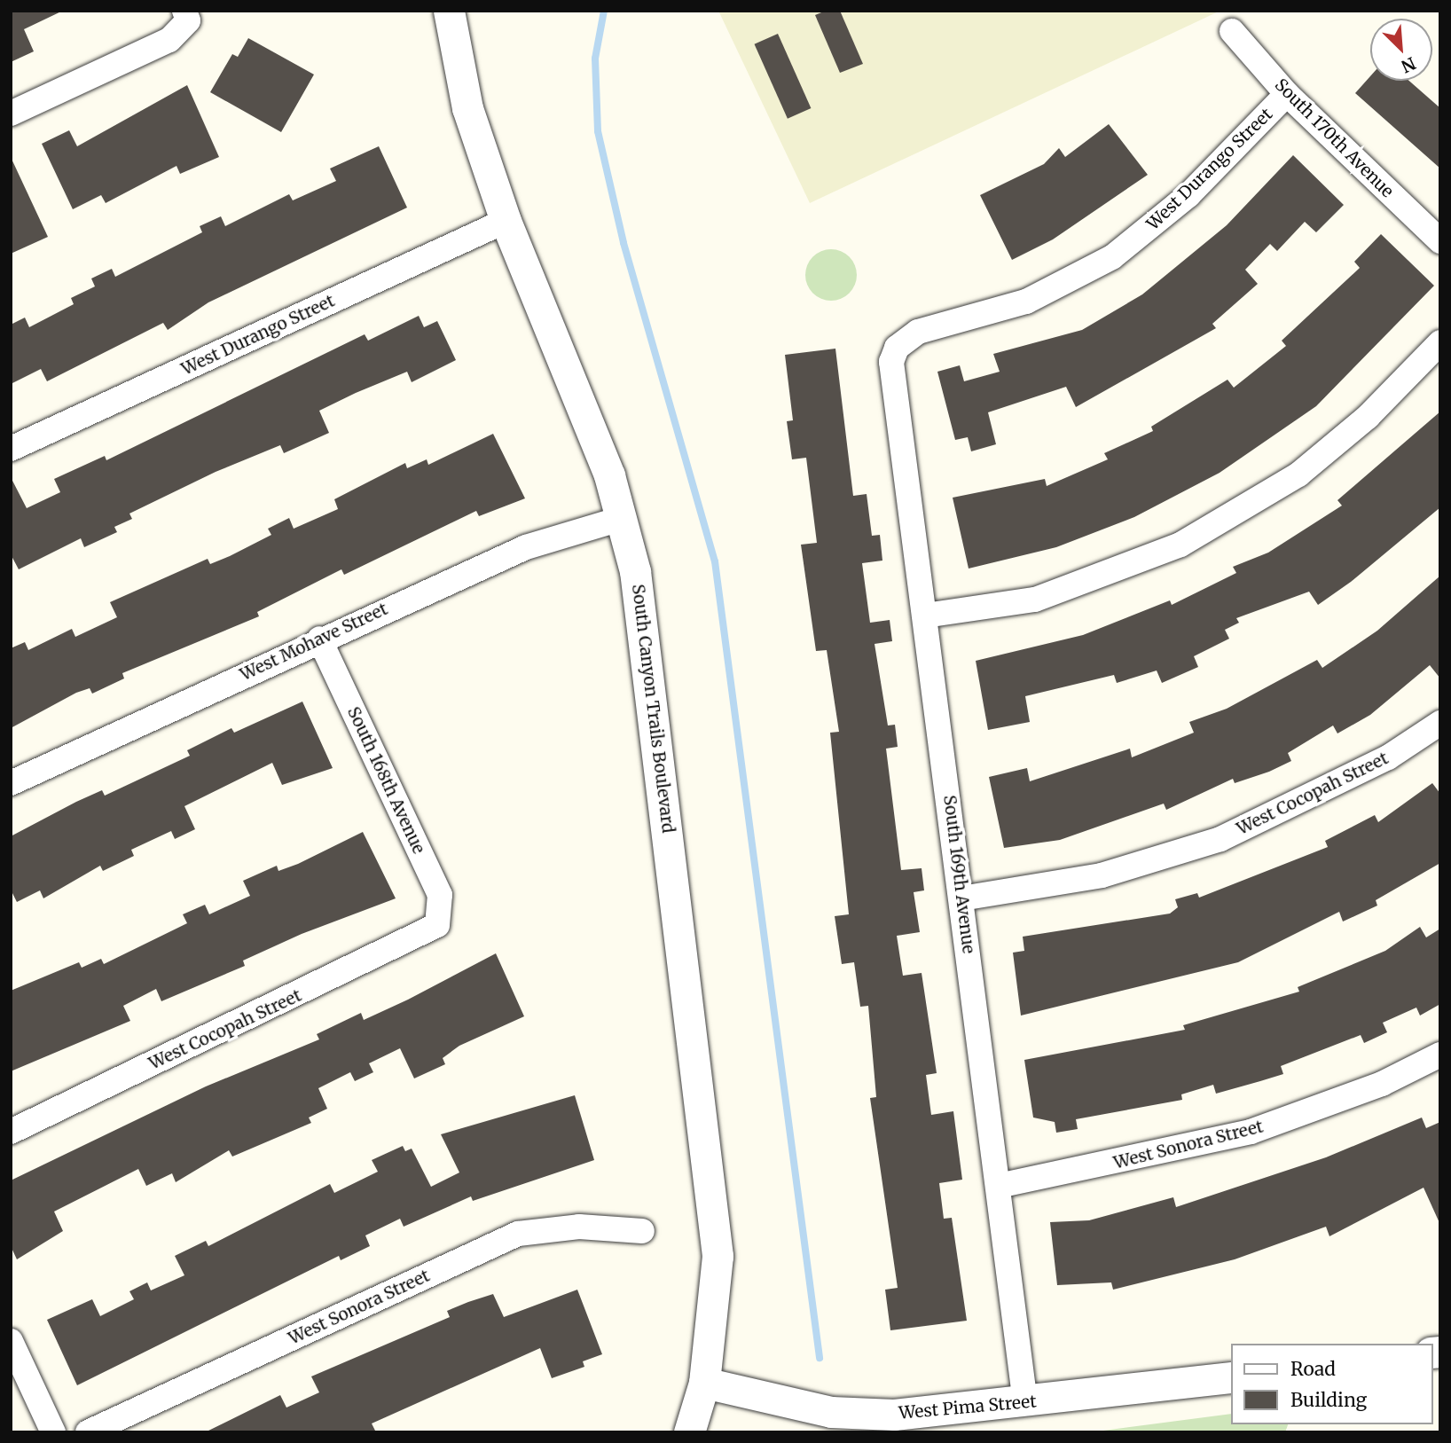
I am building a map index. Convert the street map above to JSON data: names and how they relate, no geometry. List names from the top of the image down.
{
  "streets": {
    "street": [
      "South 170th Avenue",
      "West Durango Street",
      "West Mohave Street",
      "South Canyon Trails Boulevard",
      "South 168th Avenue",
      "West Cocopah Street",
      "South 169th Avenue",
      "West Sonora Street",
      "West Pima Street"
    ]
  },
  "crossings": [
    ["South 170th Avenue", "West Durango Street"],
    ["West Durango Street", "South Canyon Trails Boulevard"],
    ["West Durango Street", "South 169th Avenue"],
    ["West Mohave Street", "South Canyon Trails Boulevard"],
    ["West Mohave Street", "South 168th Avenue"],
    ["South Canyon Trails Boulevard", "West Pima Street"],
    ["South 168th Avenue", "West Cocopah Street"],
    ["West Cocopah Street", "South 169th Avenue"],
    ["South 169th Avenue", "West Sonora Street"],
    ["South 169th Avenue", "West Pima Street"]
  ],
  "legend": ["Road", "Building"],
  "north": "bottom right"
}
